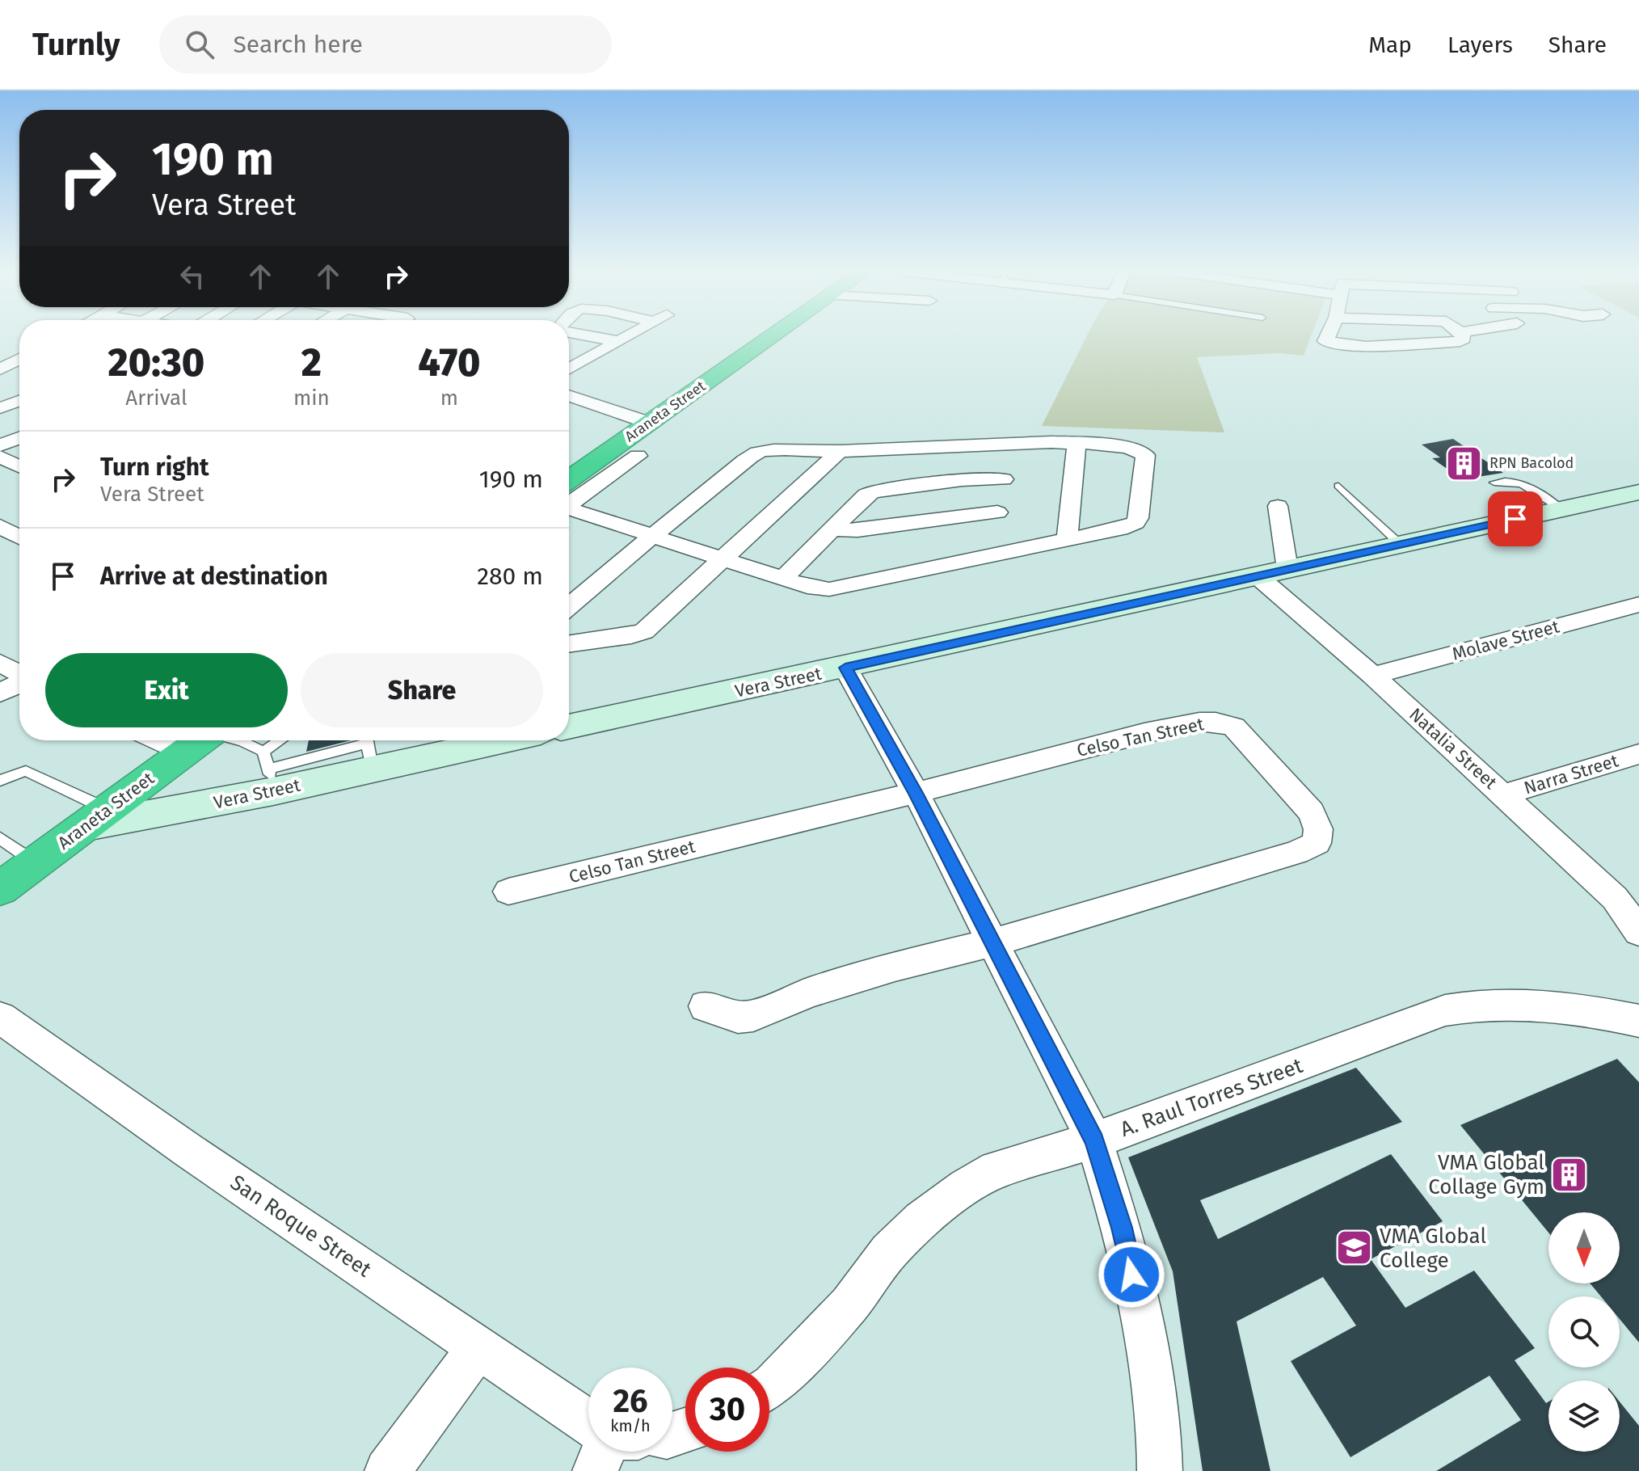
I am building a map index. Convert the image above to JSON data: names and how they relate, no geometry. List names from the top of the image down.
{
  "streets": {
    "highway": ["Araneta Street"],
    "street": [
      "Molave Street",
      "Vera Street",
      "Celso Tan Street",
      "Natalia Street",
      "Narra Street",
      "A. Raul Torres Street",
      "San Roque Street"
    ]
  },
  "crossings": [
    ["Araneta Street", "Vera Street"],
    ["Molave Street", "Natalia Street"],
    ["Vera Street", "Natalia Street"],
    ["Natalia Street", "Narra Street"]
  ],
  "places": {
    "building": ["RPN Bacolod", "VMA Global Collage Gym"],
    "school or university": ["VMA Global College"]
  },
  "north": "bottom",
  "page": {
    "header": "Turnly",
    "search": "Search here",
    "nav": ["Map", "Layers", "Share"],
    "turn": ["190 m", "Vera Street"],
    "eta": [
      "20:30",
      "Arrival",
      "2",
      "min",
      "470",
      "m"
    ],
    "list": [
      {
        "name": "Turn right",
        "note": "Vera Street",
        "value": "190 m"
      },
      {
        "name": "Arrive at destination",
        "value": "280 m"
      }
    ],
    "buttons": ["Exit", "Share"],
    "speed": "26 km/h",
    "limit": "30"
  }
}
